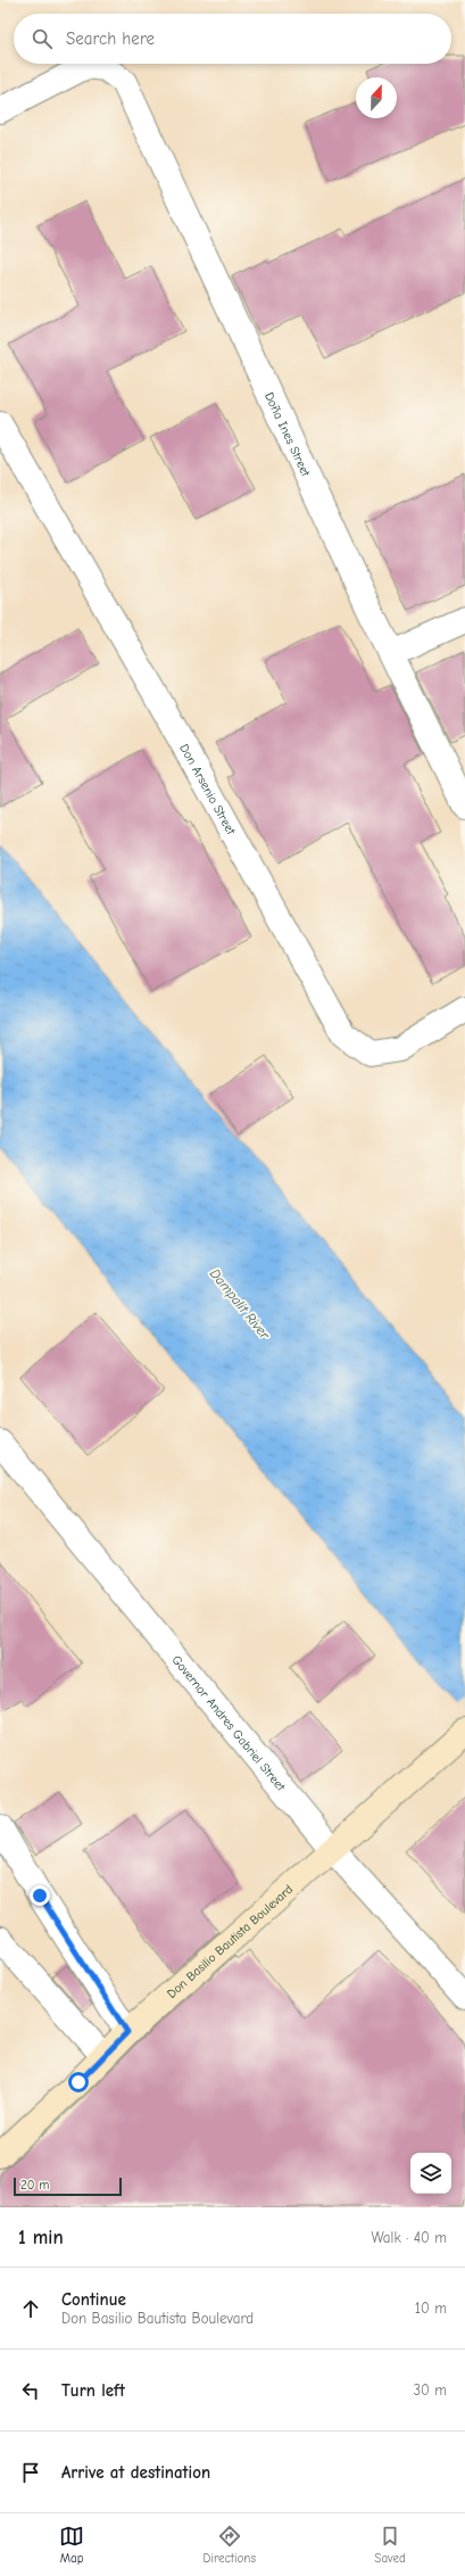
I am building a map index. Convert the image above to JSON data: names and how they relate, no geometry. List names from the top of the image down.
{
  "streets": {
    "main road": ["Don Basilio Bautista Boulevard"],
    "street": ["Doña Ines Street", "Don Arsenio Street", "Governor Andres Gabriel Street"]
  },
  "crossings": [
    ["Governor Andres Gabriel Street", "Don Basilio Bautista Boulevard"]
  ],
  "water": ["Dampalit River"],
  "scale_bar": "20 m",
  "north": "top",
  "page": {
    "search": "Search here",
    "scale": "20 m",
    "heading": ["1 min", "Walk · 40 m"],
    "list": [
      ["Continue", "Don Basilio Bautista Boulevard", "10 m"],
      ["Turn left", "30 m"],
      "Arrive at destination"
    ],
    "nav": ["Map", "Directions", "Saved"]
  }
}
